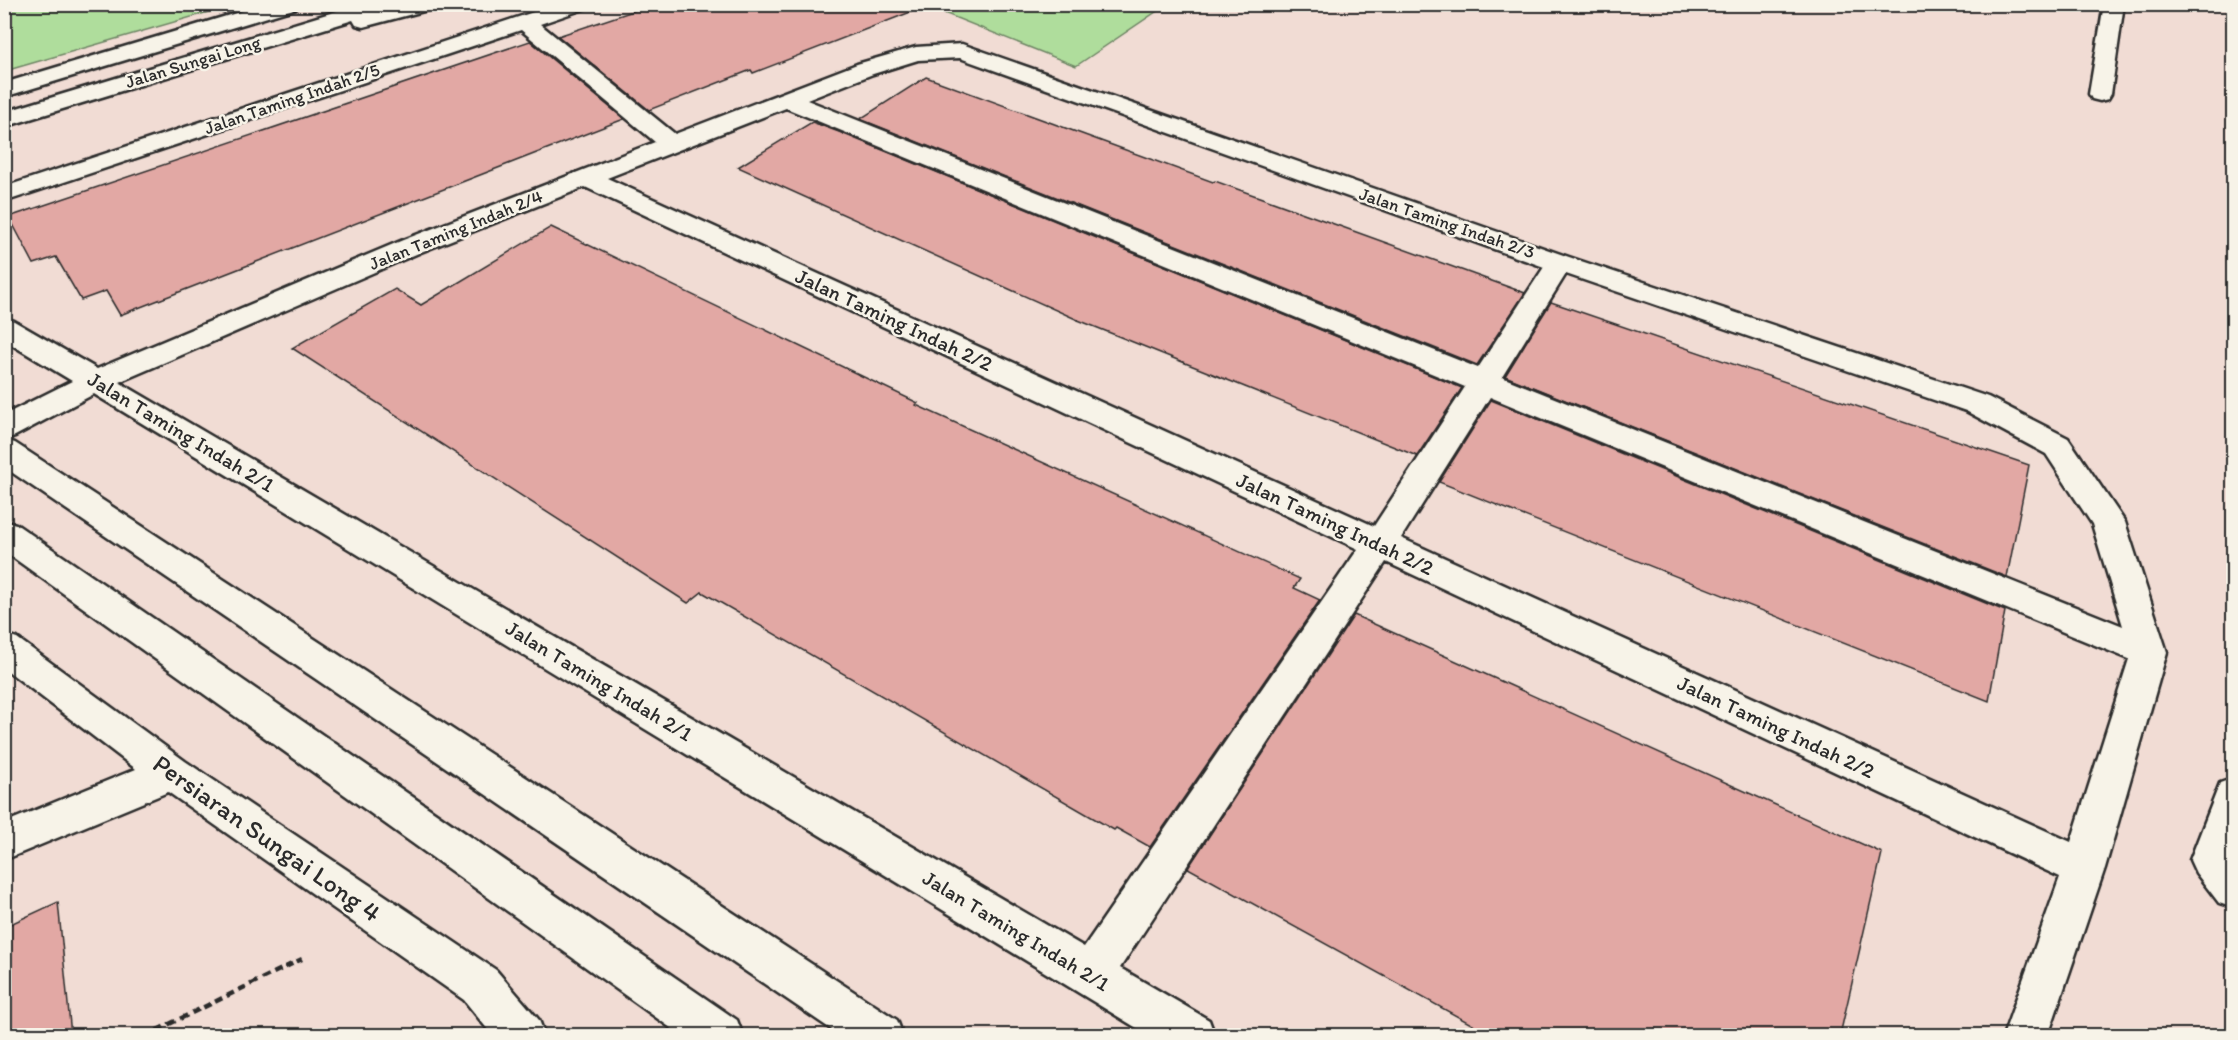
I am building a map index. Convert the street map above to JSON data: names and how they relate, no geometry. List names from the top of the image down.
{
  "streets": {
    "street": [
      "Jalan Sungai Long",
      "Jalan Taming Indah 2/5",
      "Jalan Taming Indah 2/3",
      "Jalan Taming Indah 2/4",
      "Jalan Taming Indah 2/2",
      "Jalan Taming Indah 2/1",
      "Persiaran Sungai Long 4"
    ]
  },
  "crossings": [
    ["Jalan Taming Indah 2/3", "Jalan Taming Indah 2/4"],
    ["Jalan Taming Indah 2/4", "Jalan Taming Indah 2/2"],
    ["Jalan Taming Indah 2/4", "Jalan Taming Indah 2/1"]
  ]
}
